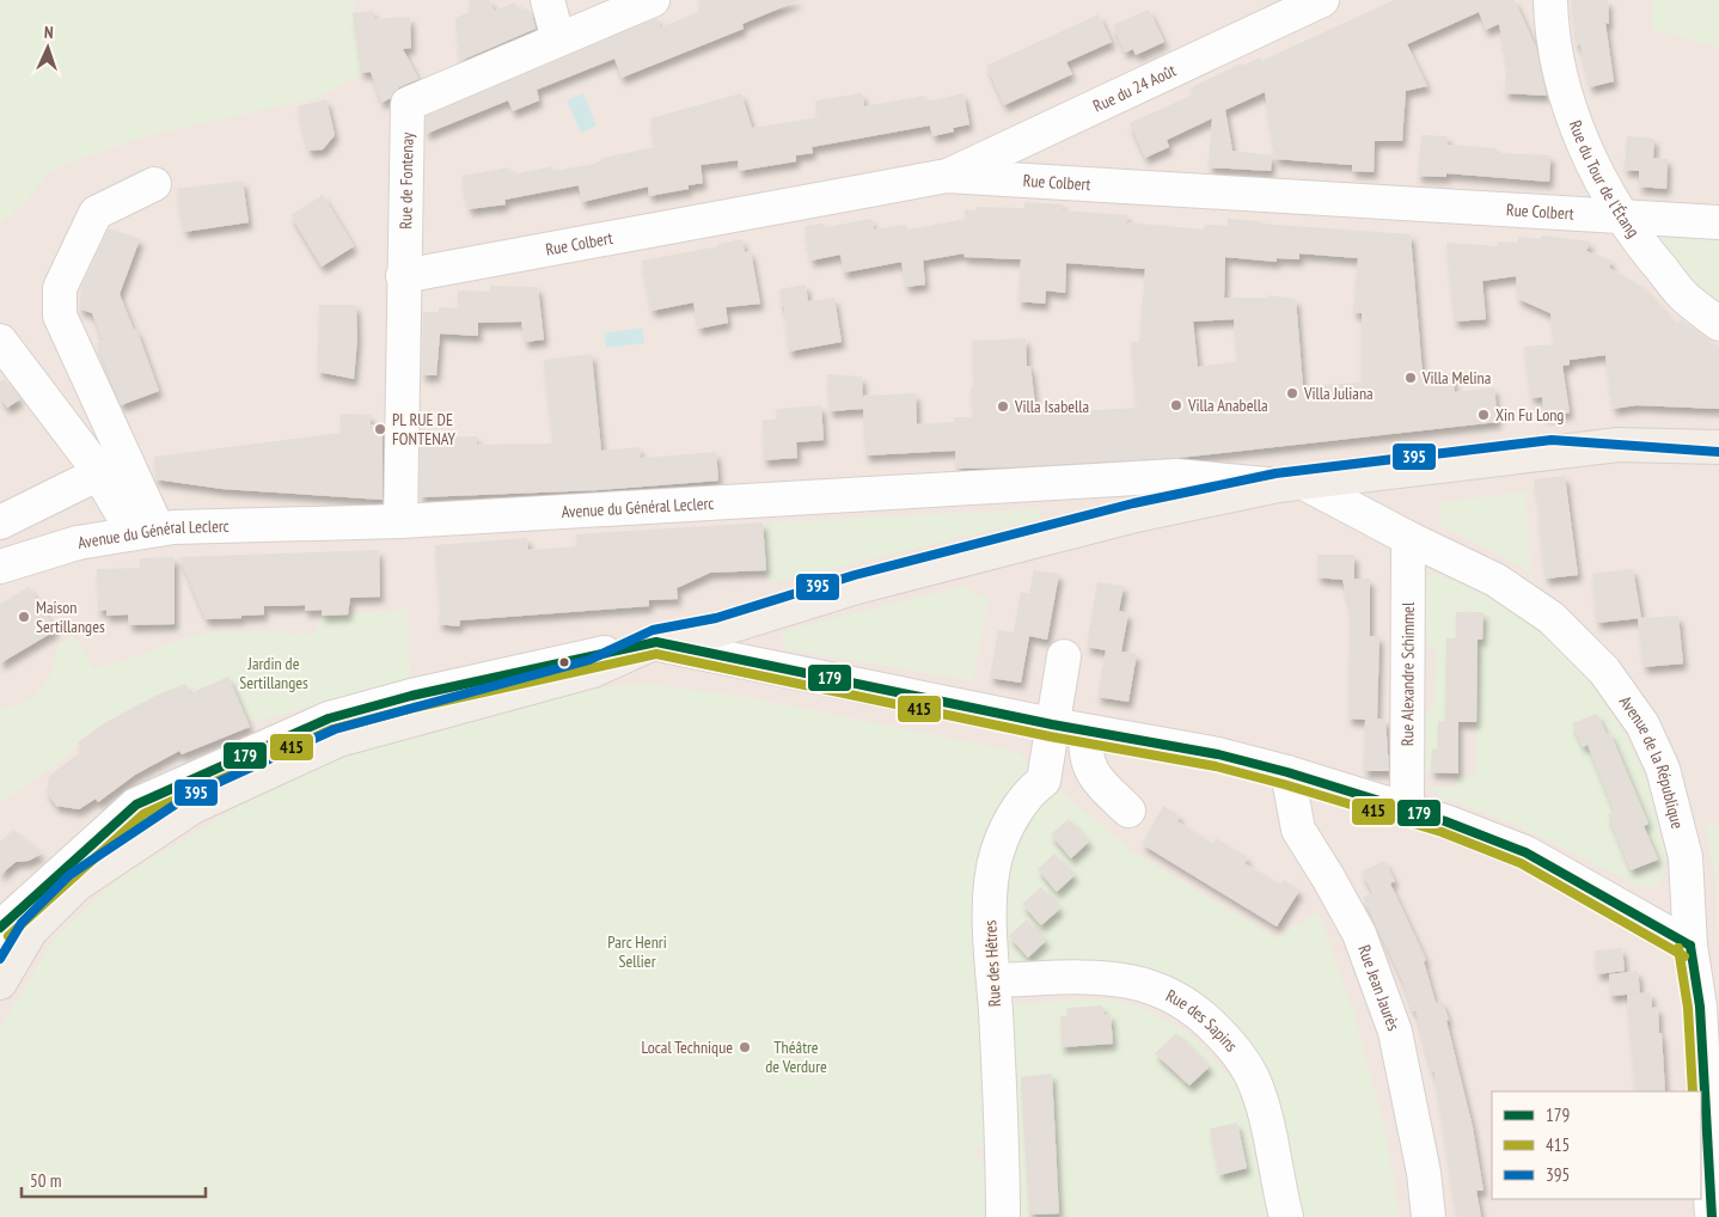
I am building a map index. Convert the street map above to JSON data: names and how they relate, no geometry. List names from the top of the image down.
{
  "streets": {
    "street": [
      "Rue du 24 Août",
      "Rue du Tour de l'Étang",
      "Rue de Fontenay",
      "Rue Colbert",
      "Avenue du Général Leclerc",
      "Rue Alexandre Schimmel",
      "Avenue de la République",
      "Rue des Hêtres",
      "Rue Jean Jaurès",
      "Rue des Sapins"
    ]
  },
  "crossings": [
    ["Rue du 24 Août", "Rue Colbert"],
    ["Rue du Tour de l'Étang", "Rue Colbert"],
    ["Rue de Fontenay", "Rue Colbert"],
    ["Rue de Fontenay", "Avenue du Général Leclerc"],
    ["Avenue du Général Leclerc", "Avenue de la République"],
    ["Rue Alexandre Schimmel", "Avenue de la République"],
    ["Rue des Hêtres", "Rue des Sapins"]
  ],
  "parks": ["Jardin de Sertillanges", "Parc Henri Sellier", "Théâtre de Verdure"],
  "places": [
    "Villa Melina",
    "Villa Juliana",
    "Villa Anabella",
    "Villa Isabella",
    "Xin Fu Long",
    "PL RUE DE FONTENAY",
    "Maison Sertillanges",
    "Local Technique"
  ],
  "lines": ["transit line 395", "transit line 179", "transit line 415"],
  "legend": ["179", "415", "395"],
  "scale_bar": "50 m",
  "north": "top"
}
